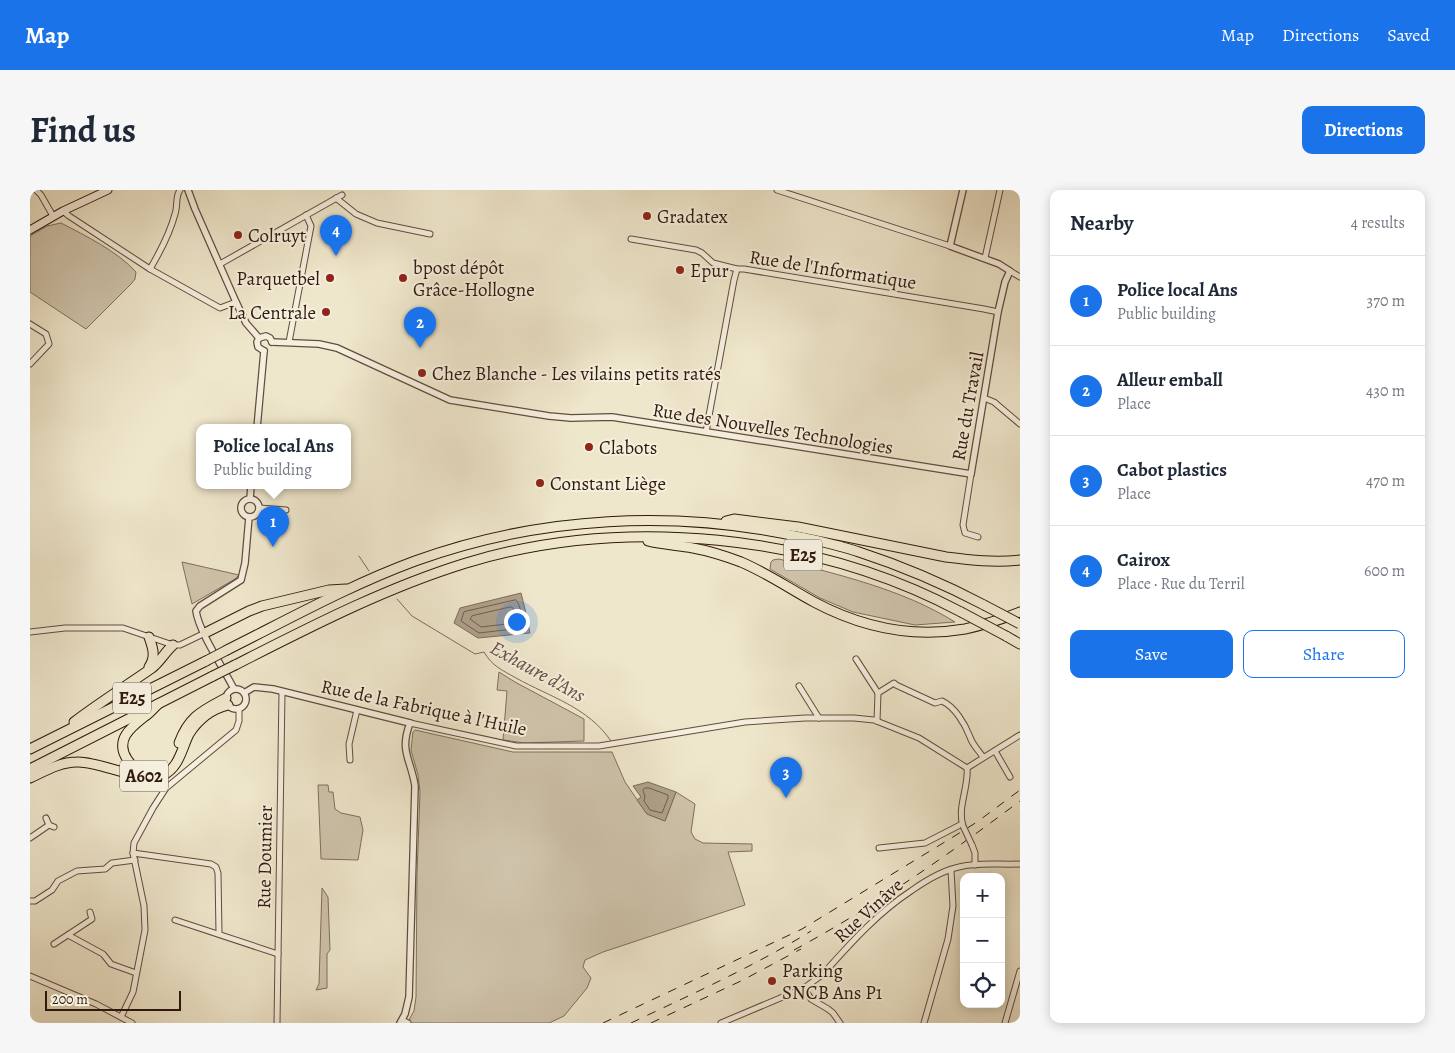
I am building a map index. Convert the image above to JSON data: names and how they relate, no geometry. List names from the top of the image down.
{
  "streets": {
    "highway": ["E25", "A602"],
    "street": [
      "Rue de l'Informatique",
      "Rue du Travail",
      "Rue des Nouvelles Technologies",
      "Rue de la Fabrique à l'Huile",
      "Rue Doumier",
      "Rue Vinâve"
    ]
  },
  "crossings": [
    ["Rue de l'Informatique", "Rue du Travail"],
    ["Rue de l'Informatique", "Rue des Nouvelles Technologies"],
    ["Rue du Travail", "Rue des Nouvelles Technologies"],
    ["E25", "A602"],
    ["Rue de la Fabrique à l'Huile", "A602"],
    ["Rue de la Fabrique à l'Huile", "Rue Doumier"]
  ],
  "water": ["Exhaure d'Ans"],
  "places": [
    "Gradatex",
    "Colruyt",
    "Epur",
    "Parquetbel",
    "bpost dépôt Grâce-Hollogne",
    "La Centrale",
    "Chez Blanche - Les vilains petits ratés",
    "Clabots",
    "Constant Liège",
    "Parking SNCB Ans P1"
  ],
  "scale_bar": "200 m",
  "page": {
    "header": "Map",
    "nav": ["Map", "Directions", "Saved"],
    "title": "Find us",
    "buttons": [
      "Directions",
      ["Save", "Share"]
    ],
    "heading": ["Nearby", "4 results"],
    "pins": [
      "4",
      "2",
      "1",
      "3"
    ],
    "list": [
      {
        "mark": "1",
        "name": "Police local Ans",
        "note": "Public building",
        "value": "370 m"
      },
      {
        "mark": "2",
        "name": "Alleur emball",
        "note": "Place",
        "value": "430 m"
      },
      {
        "mark": "3",
        "name": "Cabot plastics",
        "note": "Place",
        "value": "470 m"
      },
      {
        "mark": "4",
        "name": "Cairox",
        "note": "Place · Rue du Terril",
        "value": "600 m"
      }
    ],
    "popup": ["Police local Ans", "Public building"],
    "map_buttons": ["+", "−"],
    "scale": "200 m"
  }
}
